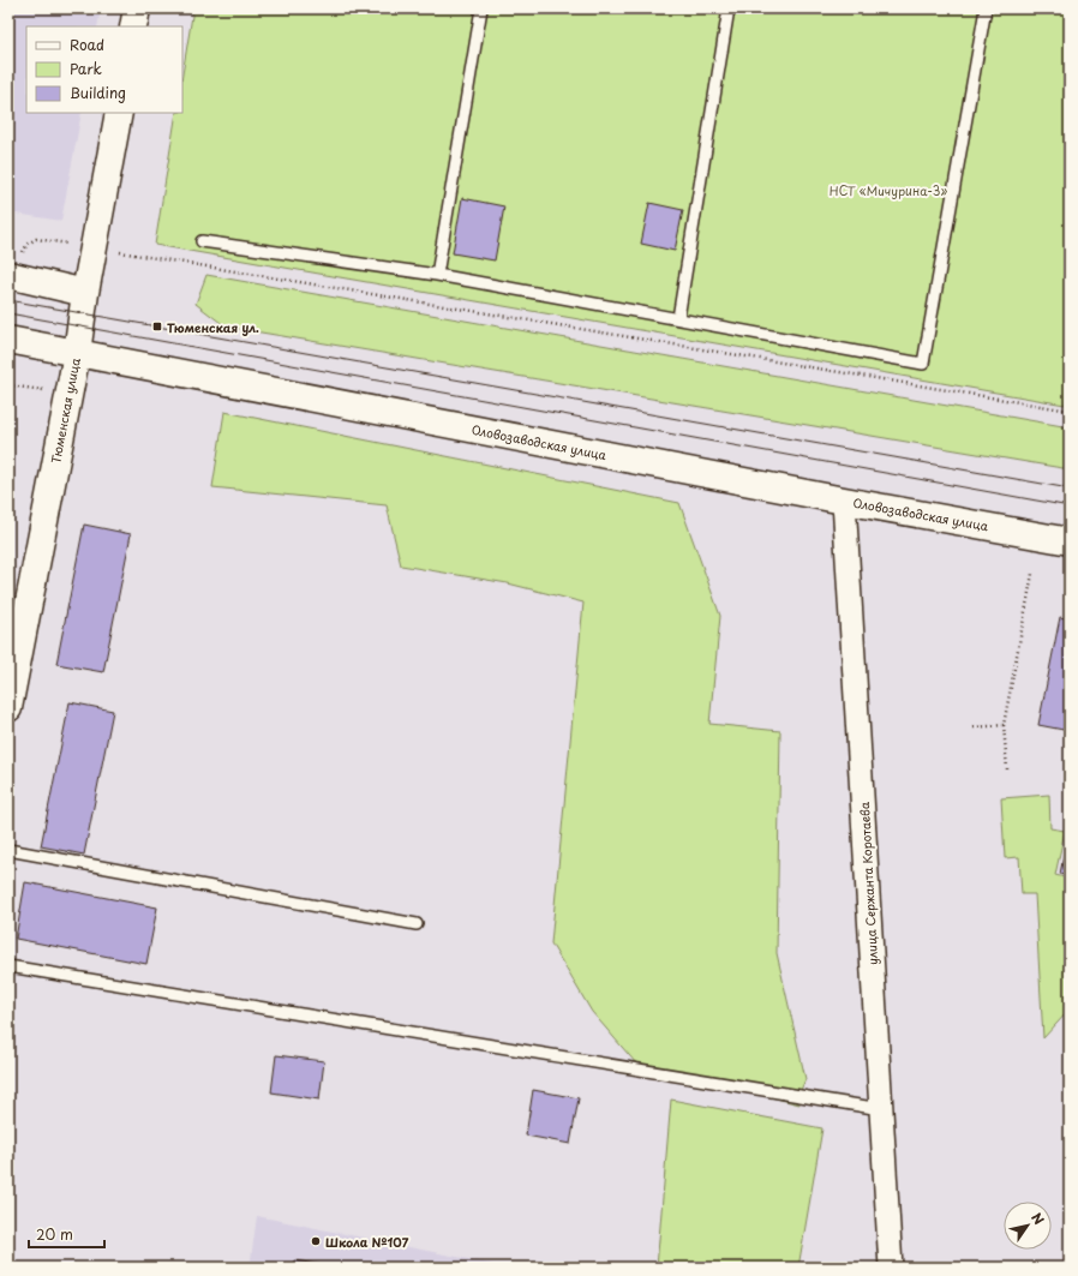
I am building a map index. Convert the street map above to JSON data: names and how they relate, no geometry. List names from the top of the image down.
{
  "streets": {
    "street": ["Тюменская улица", "Оловозаводская улица", "улица Сержанта Коротаева"]
  },
  "crossings": [
    ["Тюменская улица", "Оловозаводская улица"],
    ["Оловозаводская улица", "улица Сержанта Коротаева"]
  ],
  "parks": ["НСТ «Мичурина-3»"],
  "places": {
    "transit": ["Тюменская ул."],
    "other": ["Школа №107"]
  },
  "legend": ["Road", "Park", "Building"],
  "scale_bar": "20 m",
  "north": "top right"
}
